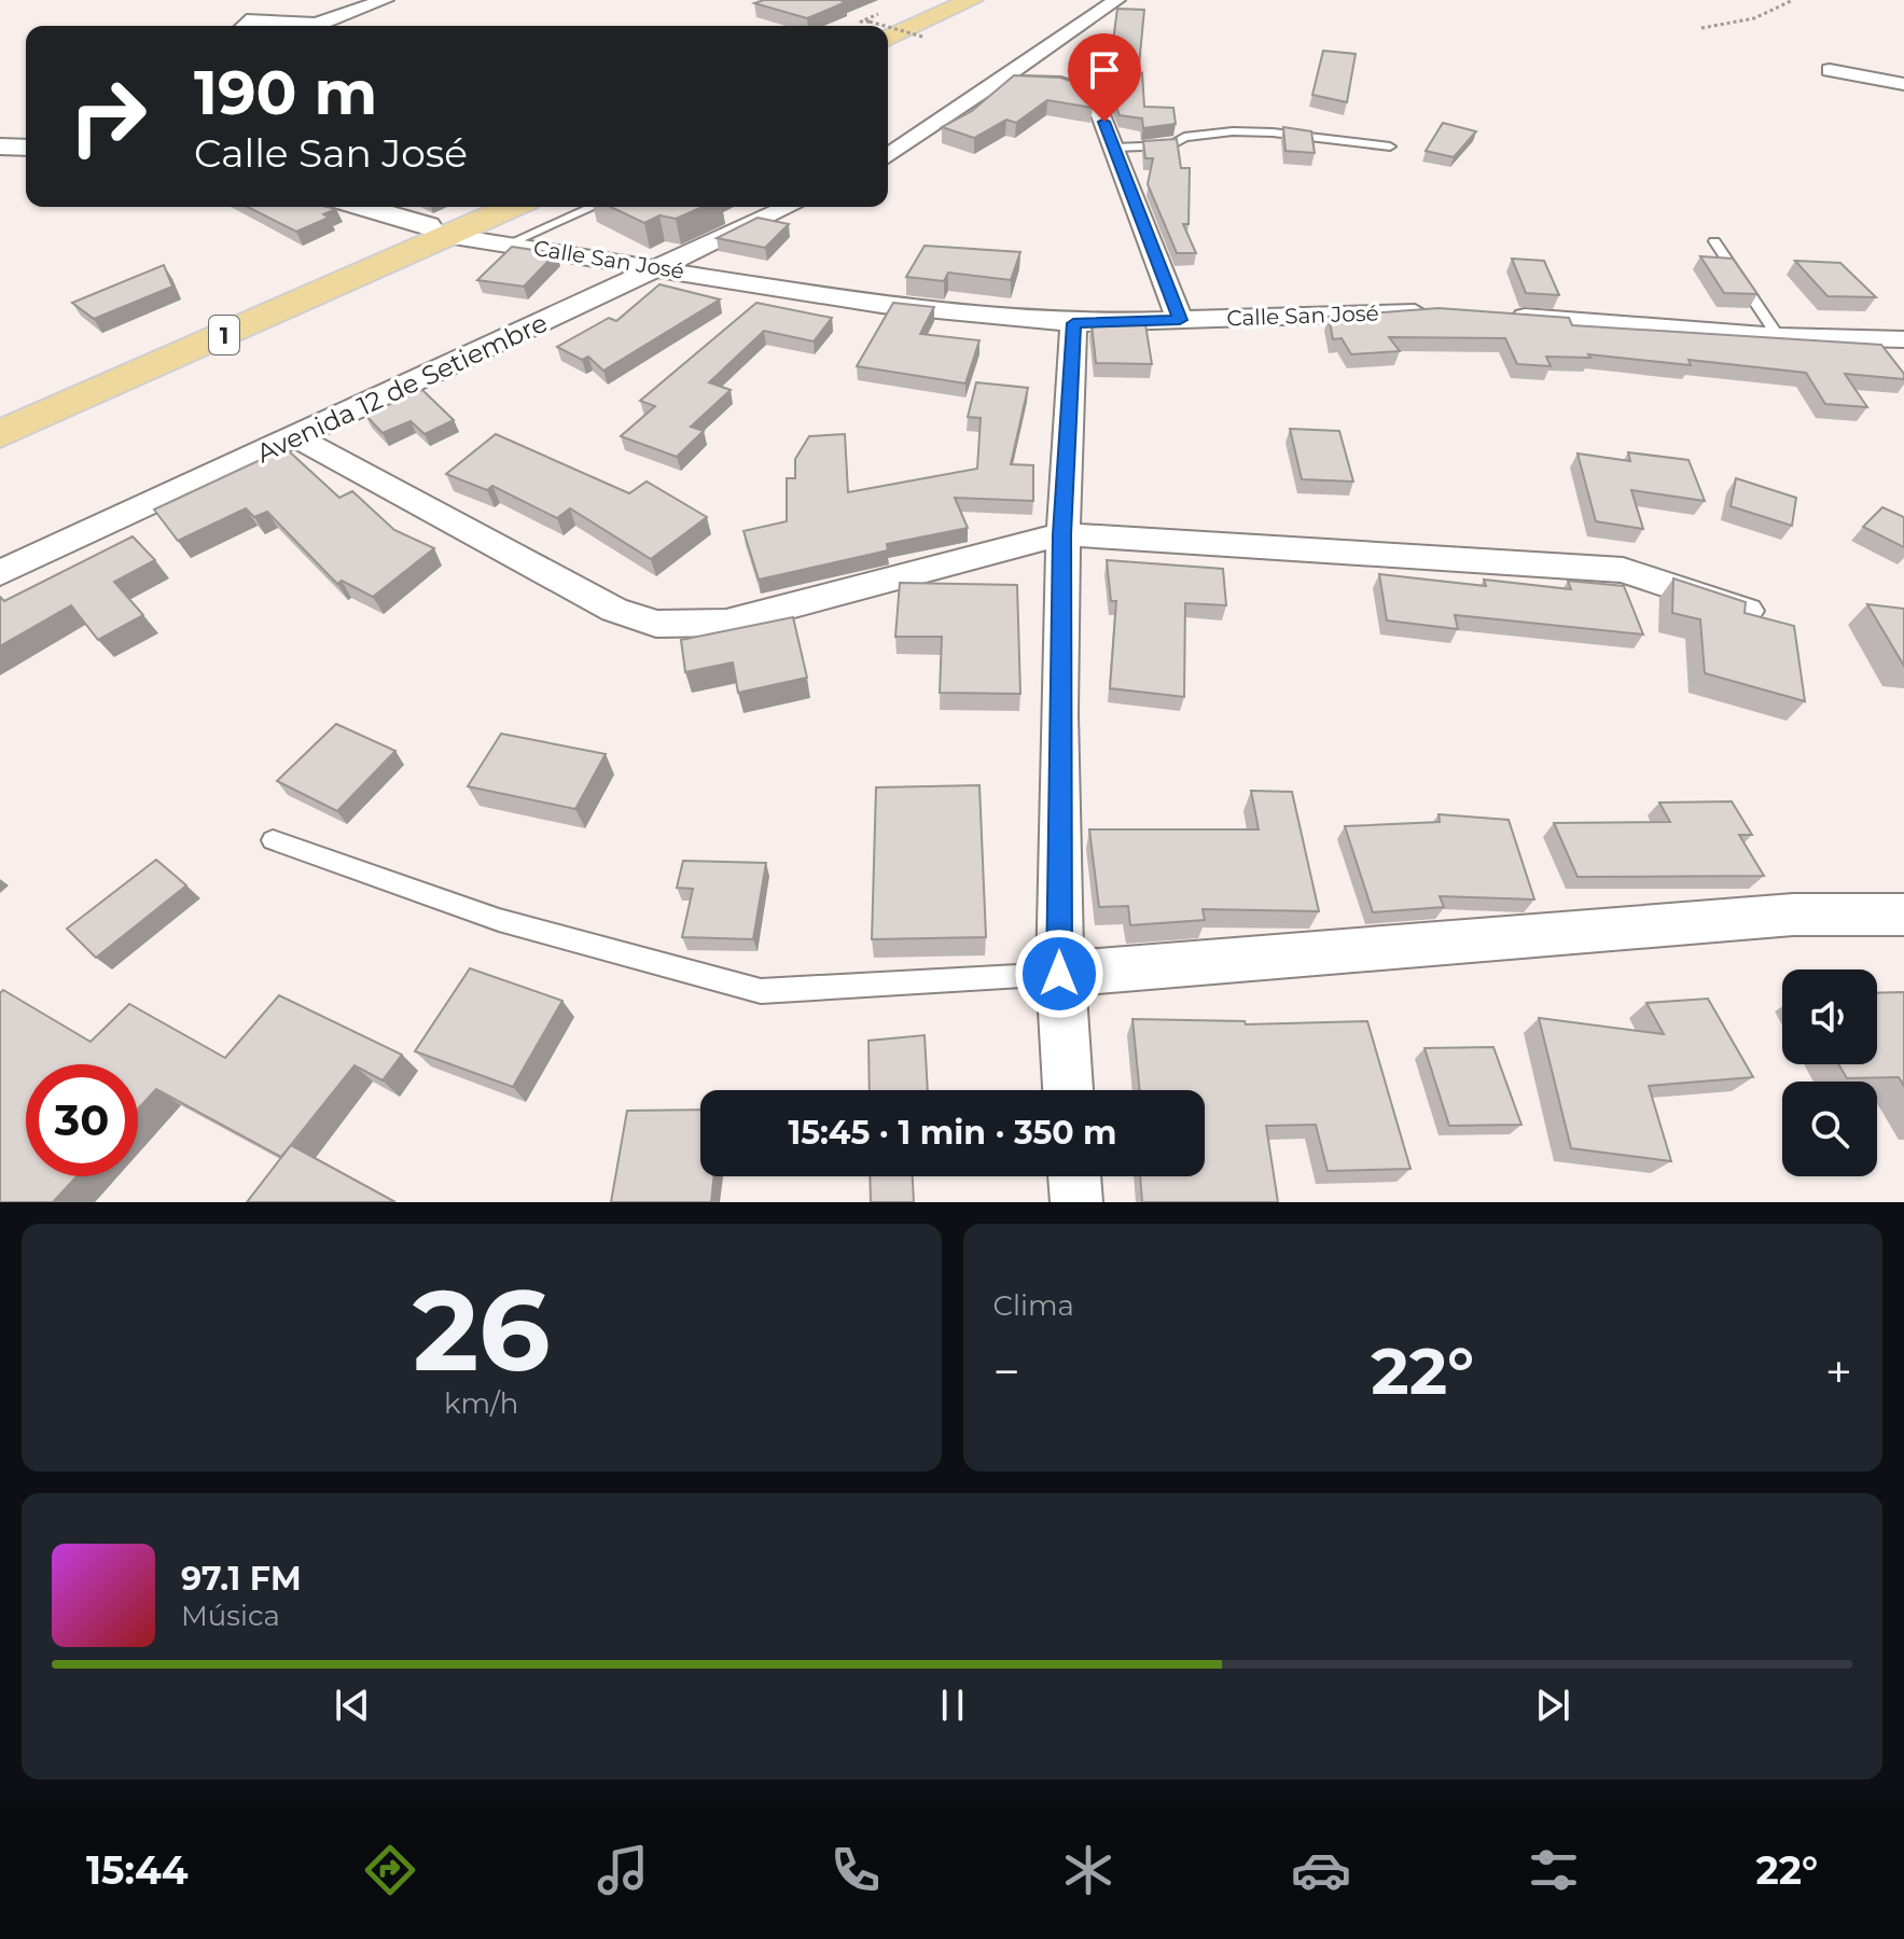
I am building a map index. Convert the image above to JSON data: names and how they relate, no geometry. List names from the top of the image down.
{
  "streets": {
    "highway": ["1"],
    "street": ["Calle San José", "Avenida 12 de Setiembre"]
  },
  "crossings": [
    ["Calle San José", "1"],
    ["Calle San José", "Avenida 12 de Setiembre"]
  ],
  "page": {
    "turn": ["190 m", "Calle San José"],
    "limit": "30",
    "trip": "15:45 · 1 min · 350 m",
    "tile": [
      ["26", "km/h"],
      "Clima"
    ],
    "heat": ["−", "22°", "+"],
    "song": ["97.1 FM", "Música"],
    "tabs": ["15:44", "22°"]
  }
}
